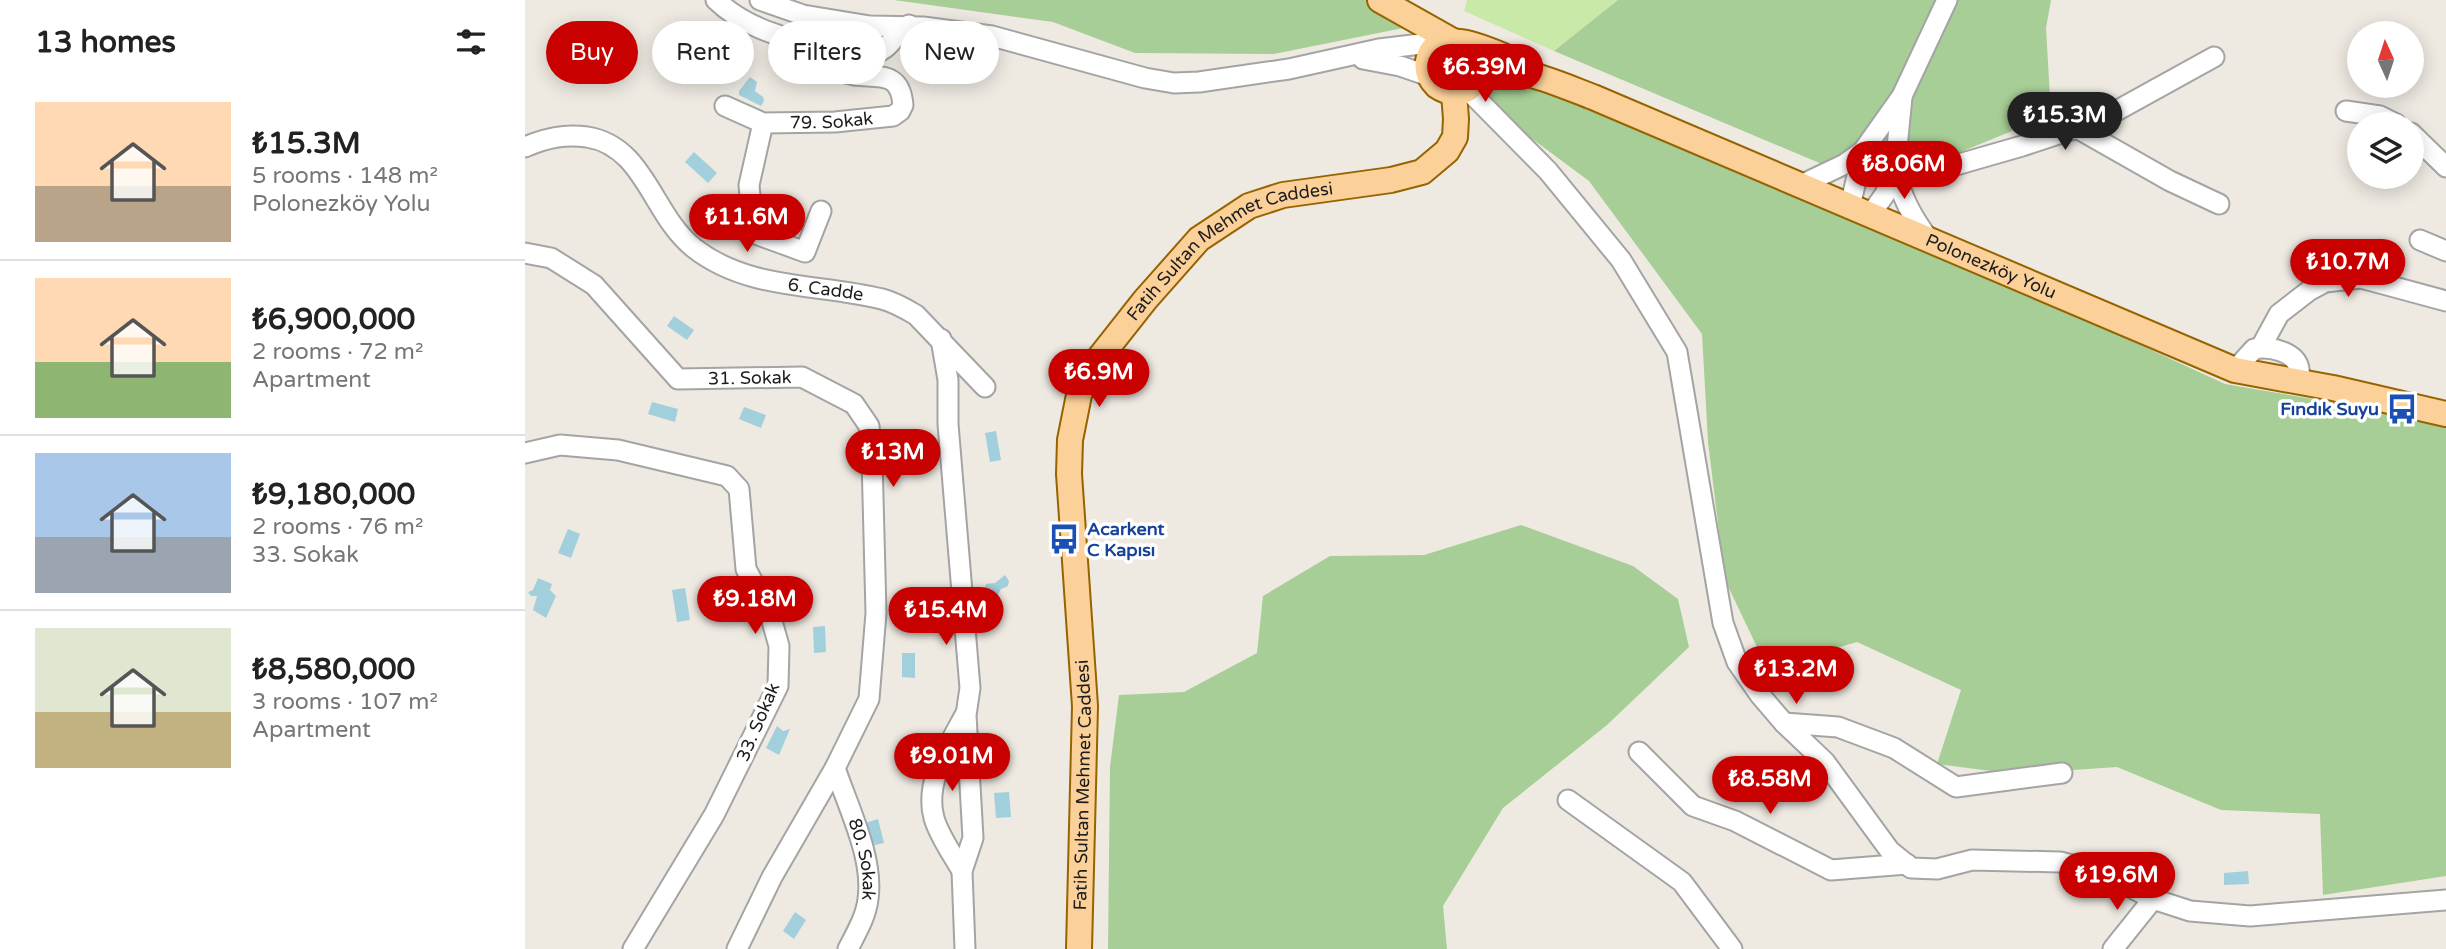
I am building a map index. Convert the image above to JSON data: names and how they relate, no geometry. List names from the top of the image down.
{
  "streets": {
    "main road": ["Fatih Sultan Mehmet Caddesi", "Polonezköy Yolu"],
    "street": [
      "79. Sokak",
      "6. Cadde",
      "31. Sokak",
      "33. Sokak",
      "80. Sokak"
    ]
  },
  "crossings": [
    ["31. Sokak", "80. Sokak"]
  ],
  "places": {
    "bus stop": ["Fındık Suyu", "Acarkent C Kapısı"]
  },
  "north": "top",
  "page": {
    "heading": "13 homes",
    "chip": [
      "Buy",
      "Rent",
      "Filters",
      "New"
    ],
    "price": [
      "₺6.39M",
      "₺15.3M",
      "₺8.06M",
      "₺11.6M",
      "₺10.7M",
      "₺6.9M",
      "₺13M",
      "₺9.18M",
      "₺15.4M",
      "₺13.2M",
      "₺9.01M",
      "₺8.58M",
      "₺19.6M"
    ],
    "list": [
      {
        "name": "₺15.3M",
        "note": "5 rooms · 148 m² · Polonezköy Yolu"
      },
      {
        "name": "₺6,900,000",
        "note": "2 rooms · 72 m² · Apartment"
      },
      {
        "name": "₺9,180,000",
        "note": "2 rooms · 76 m² · 33. Sokak"
      },
      {
        "name": "₺8,580,000",
        "note": "3 rooms · 107 m² · Apartment"
      }
    ]
  }
}
